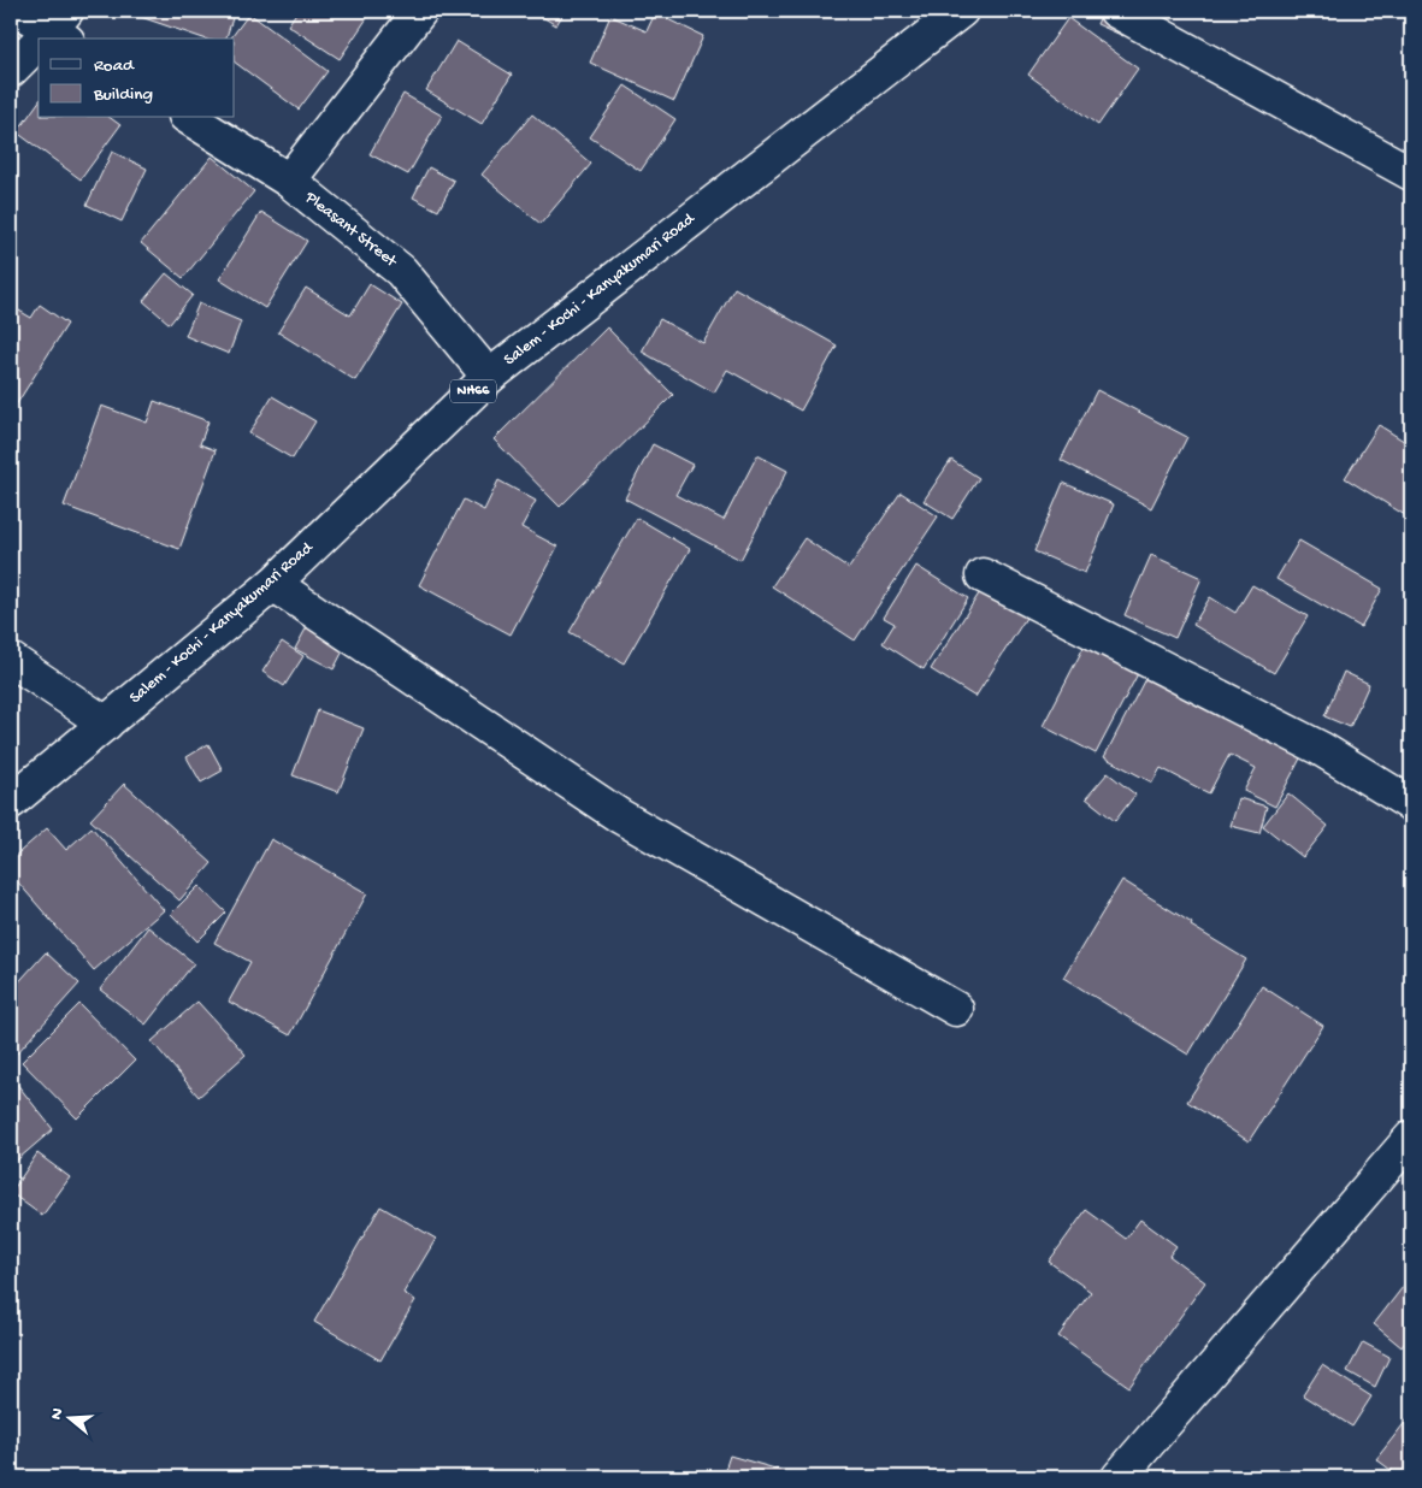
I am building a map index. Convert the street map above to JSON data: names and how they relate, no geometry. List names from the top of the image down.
{
  "streets": {
    "main road": ["Pleasant Street", "Salem - Kochi - Kanyakumari Road", "NH66"]
  },
  "crossings": [
    ["Pleasant Street", "Salem - Kochi - Kanyakumari Road"]
  ],
  "legend": ["Road", "Building"],
  "north": "left"
}
